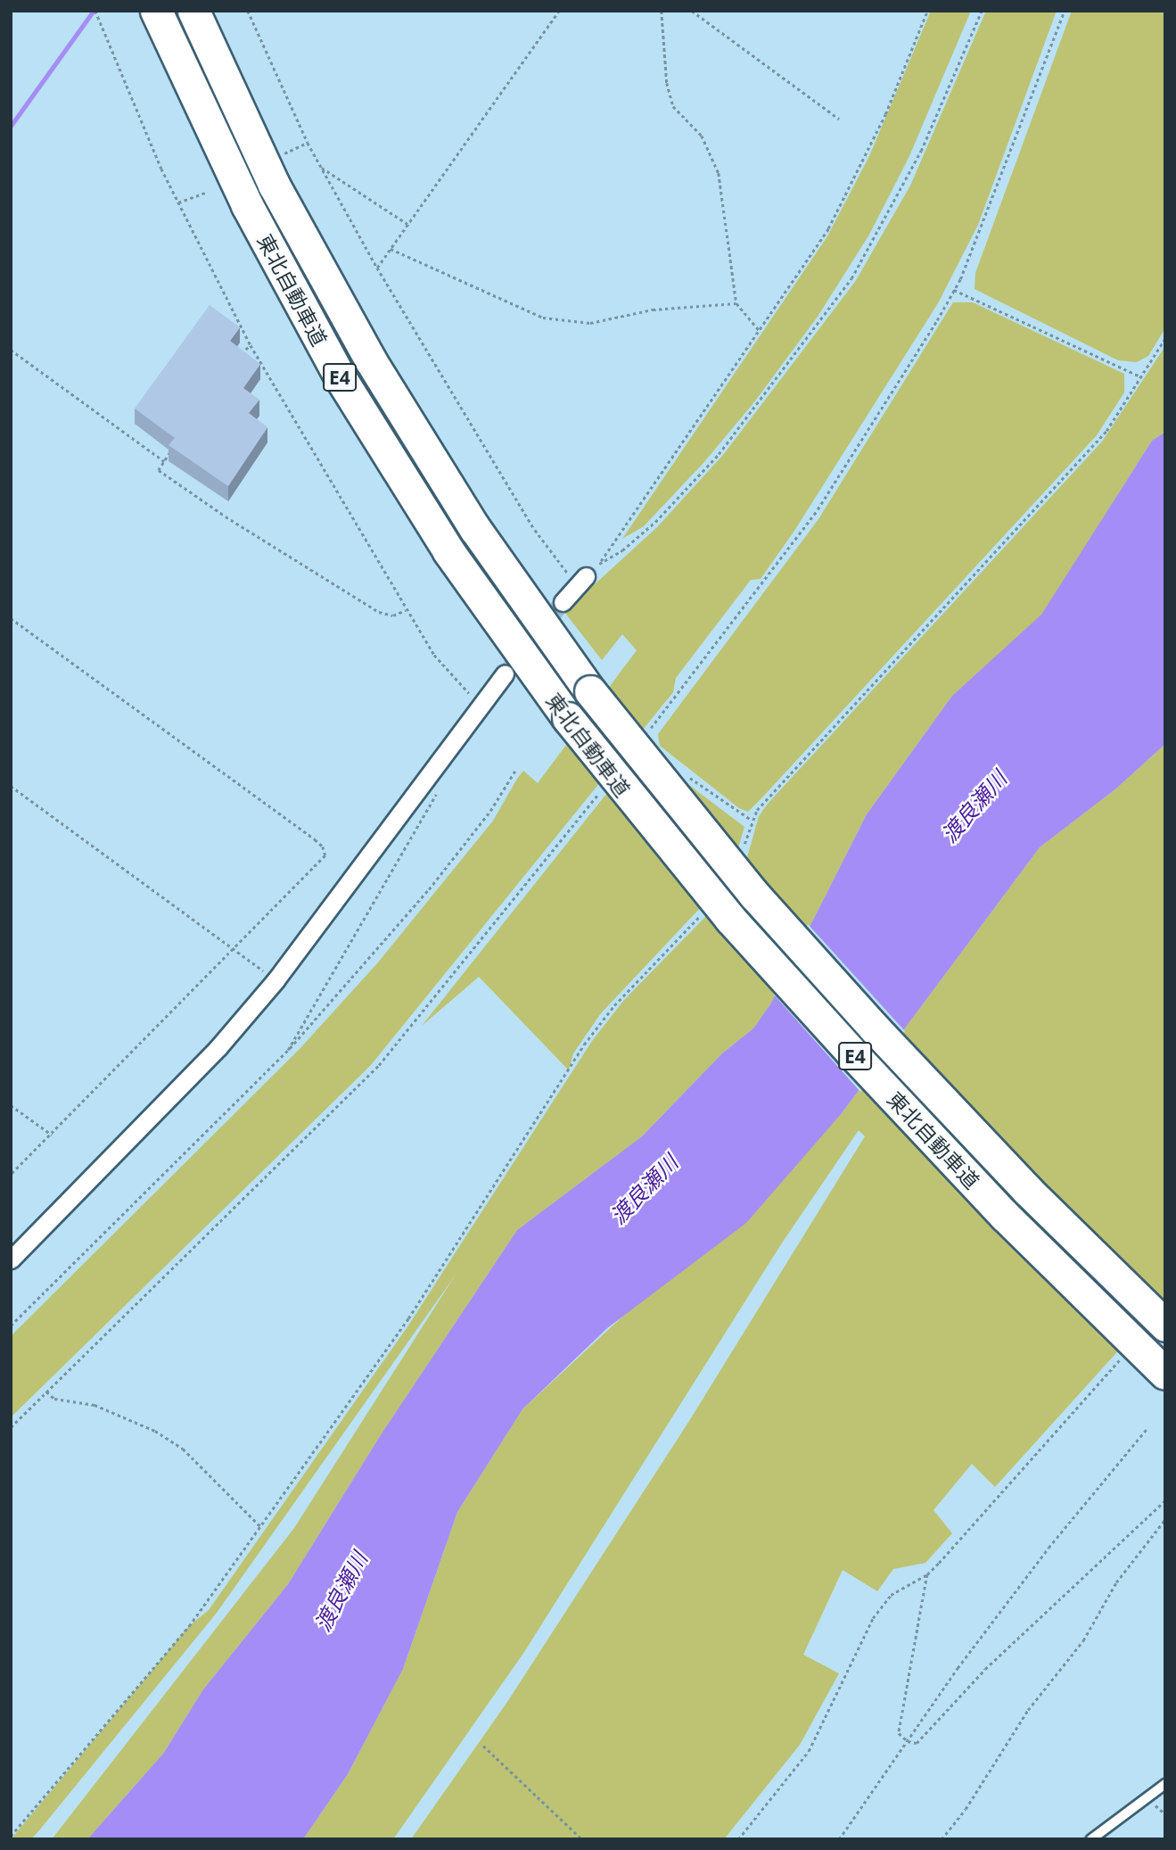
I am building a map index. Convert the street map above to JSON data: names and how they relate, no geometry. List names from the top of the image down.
{
  "streets": {
    "highway": ["東北自動車道", "E4"]
  },
  "water": ["渡良瀬川"]
}
